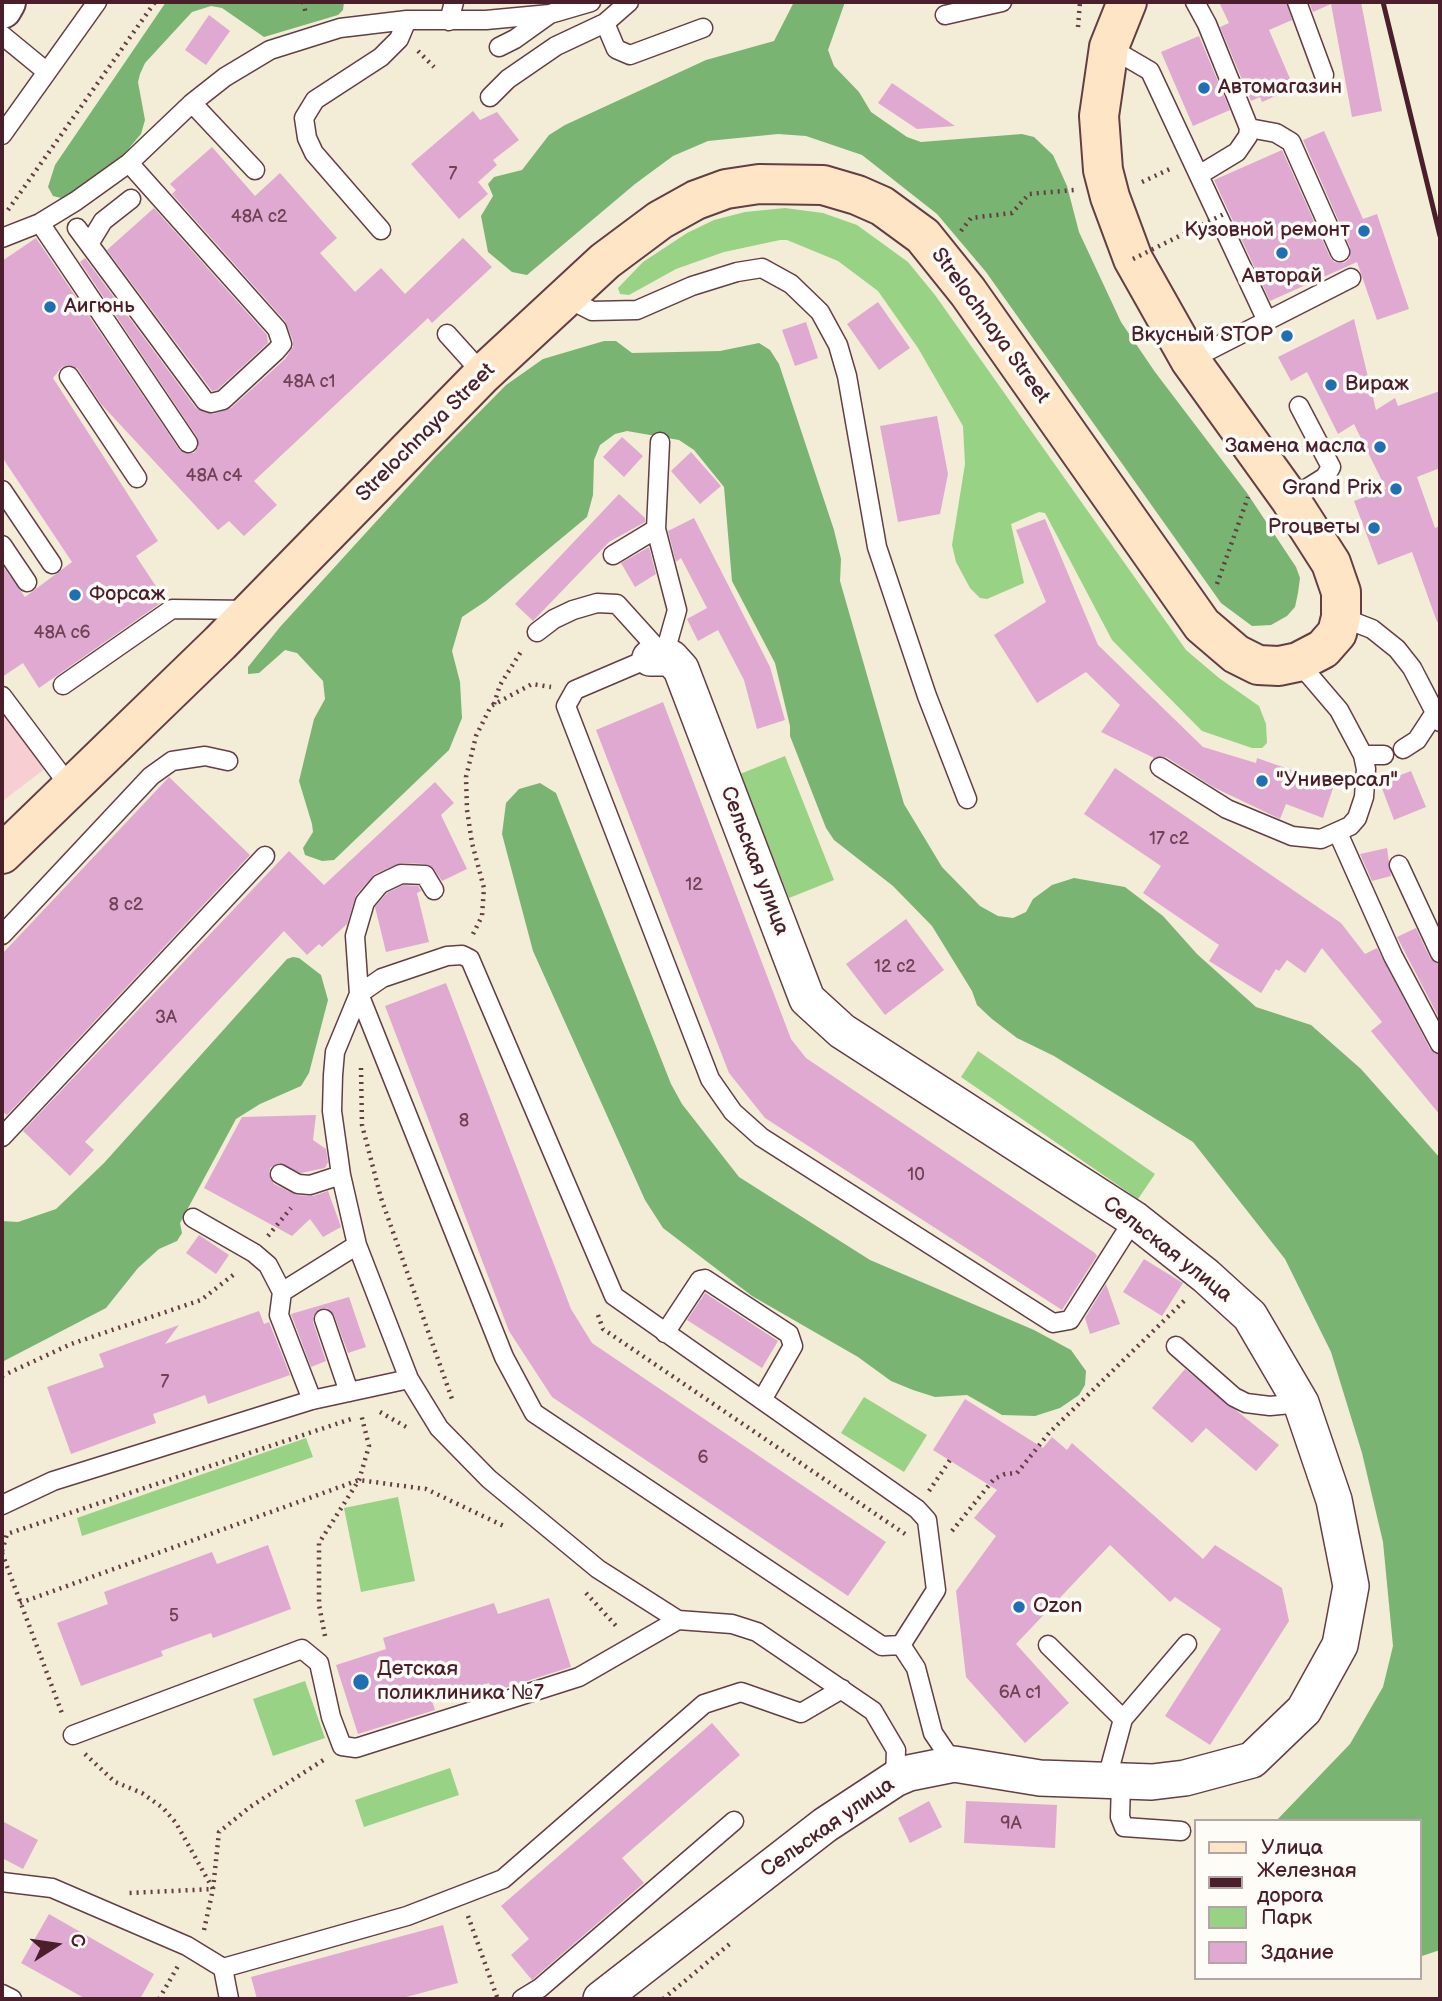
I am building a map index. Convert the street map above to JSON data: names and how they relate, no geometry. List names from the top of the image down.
{
  "streets": {
    "main road": ["Strelochnaya Street"],
    "street": ["Сельская улица"]
  },
  "places": [
    "Автомагазин",
    "Кузовной ремонт",
    "Авторай",
    "Аигюнь",
    "Вкусный STOP",
    "Вираж",
    "Замена масла",
    "Grand Prix",
    "Proцветы",
    "Форсаж",
    "\"Универсал\"",
    "Ozon",
    "Детская поликлиника №7"
  ],
  "house_numbers": [
    "7",
    "48А с2",
    "48А с1",
    "48А с4",
    "48А с6",
    "17 с2",
    "12",
    "8 с2",
    "12 с2",
    "3А",
    "8",
    "10",
    "7",
    "6",
    "5",
    "6А с1",
    "9А"
  ],
  "legend": [
    "Улица",
    "Железная дорога",
    "Парк",
    "Здание"
  ],
  "north": "right"
}
